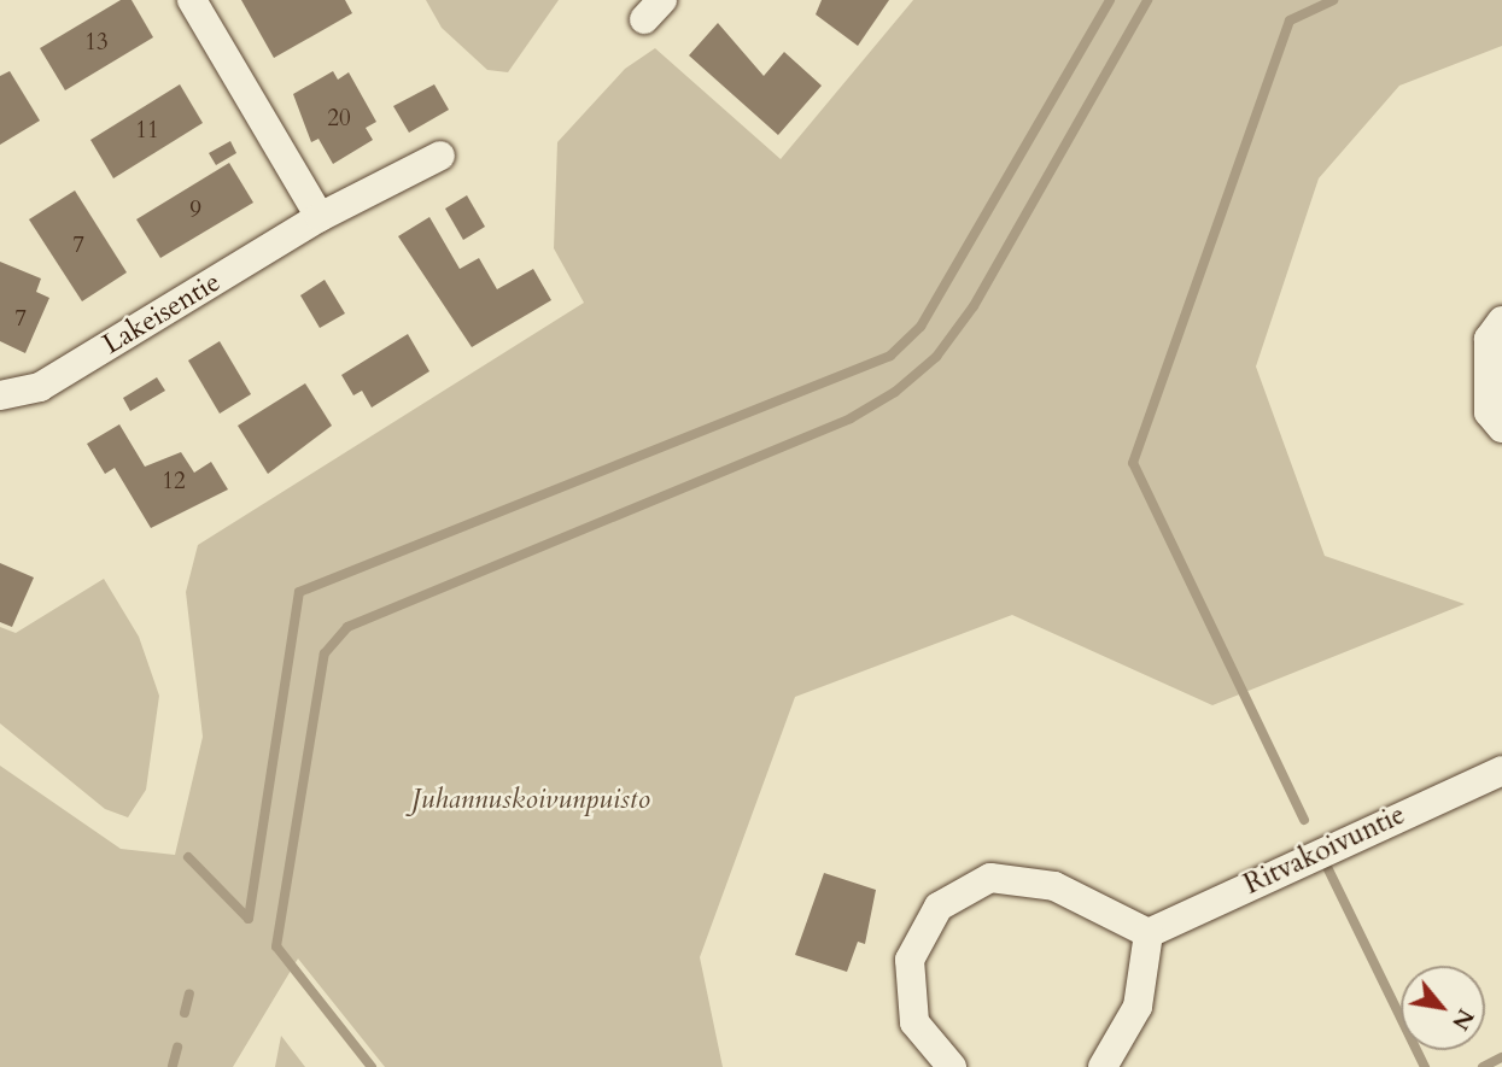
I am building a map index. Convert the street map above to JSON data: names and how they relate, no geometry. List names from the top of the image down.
{
  "streets": {
    "street": ["Lakeisentie", "Ritvakoivuntie"]
  },
  "parks": ["Juhannuskoivunpuisto"],
  "house_numbers": [
    "13",
    "20",
    "11",
    "9",
    "7",
    "7",
    "12"
  ],
  "north": "bottom right"
}
